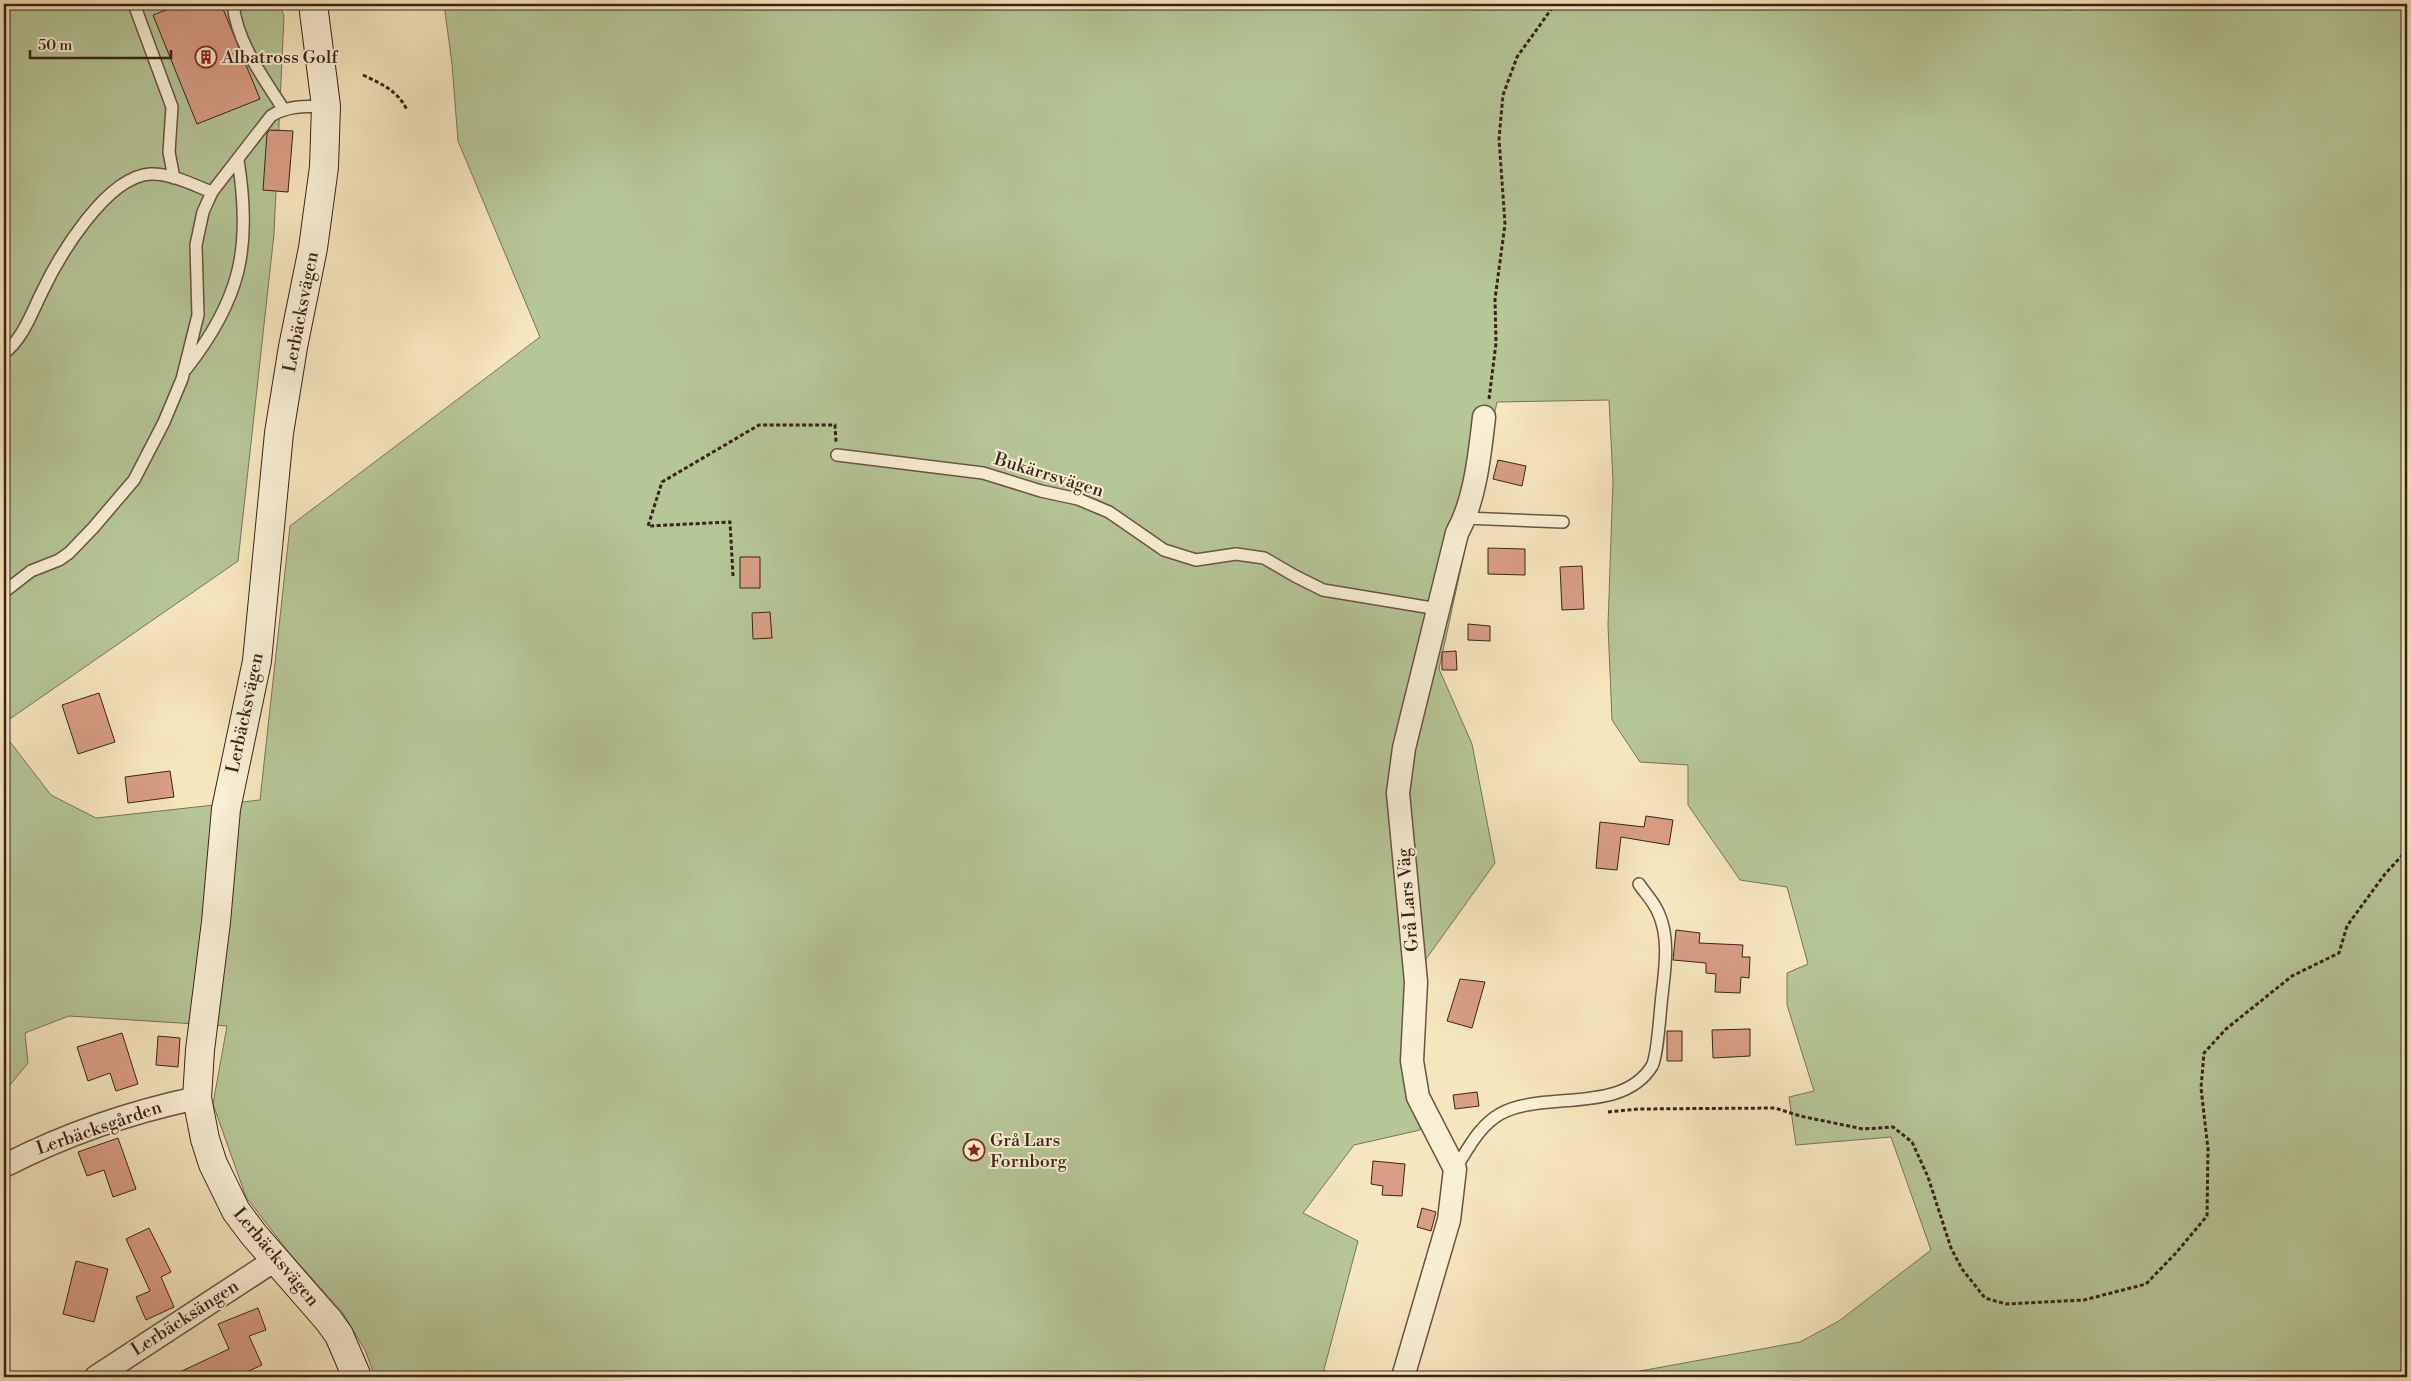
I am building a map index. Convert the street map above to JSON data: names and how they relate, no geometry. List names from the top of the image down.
{
  "streets": {
    "street": [
      "Lerbäcksvägen",
      "Grå Lars Väg",
      "Lerbäcksgården",
      "Lerbäcksängen"
    ],
    "lane": ["Bukärrsvägen"]
  },
  "crossings": [
    ["Lerbäcksvägen", "Lerbäcksgården"],
    ["Lerbäcksvägen", "Lerbäcksängen"],
    ["Bukärrsvägen", "Grå Lars Väg"]
  ],
  "places": {
    "building": ["Albatross Golf"],
    "place": ["Grå Lars Fornborg"]
  },
  "scale_bar": "50 m"
}
